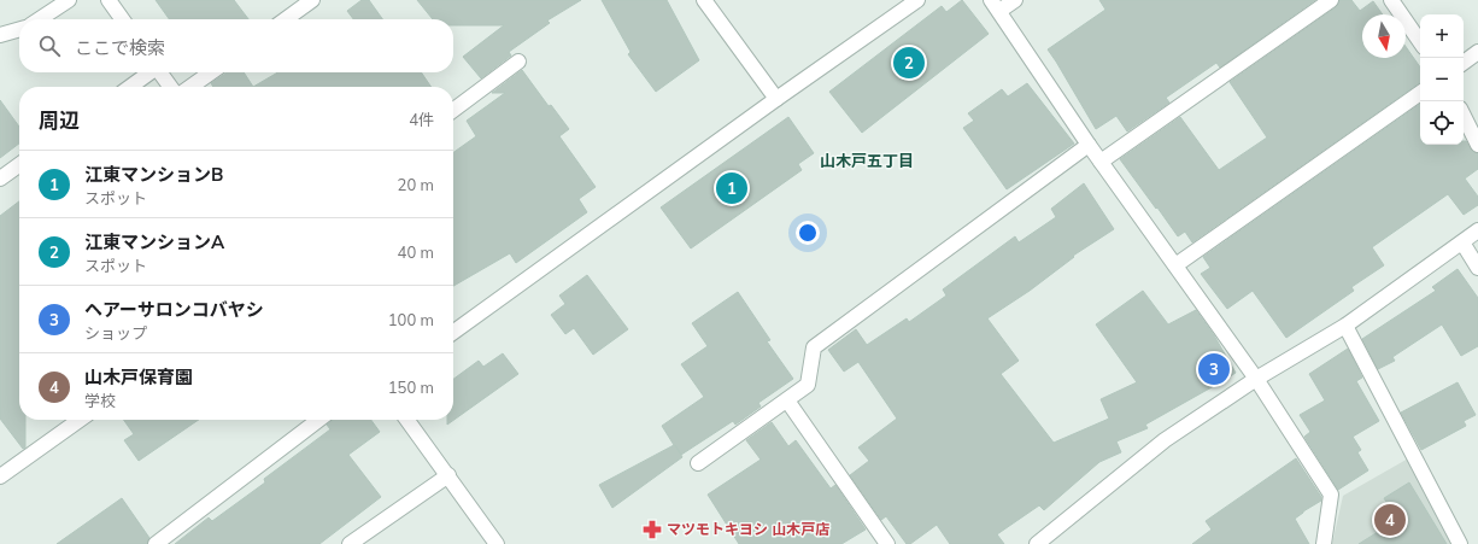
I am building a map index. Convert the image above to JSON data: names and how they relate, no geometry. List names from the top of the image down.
{
  "districts": ["山木戸五丁目"],
  "places": {
    "pharmacy": ["マツモトキヨシ 山木戸店"]
  },
  "north": "bottom",
  "page": {
    "map_buttons": ["+", "−"],
    "search": "ここで検索",
    "pins": [
      "2",
      "1",
      "3",
      "4"
    ],
    "heading": ["周辺", "4件"],
    "list": [
      {
        "mark": "1",
        "name": "江東マンションB",
        "note": "スポット",
        "value": "20 m"
      },
      {
        "mark": "2",
        "name": "江東マンションA",
        "note": "スポット",
        "value": "40 m"
      },
      {
        "mark": "3",
        "name": "ヘアーサロンコバヤシ",
        "note": "ショップ",
        "value": "100 m"
      },
      {
        "mark": "4",
        "name": "山木戸保育園",
        "note": "学校",
        "value": "150 m"
      }
    ]
  }
}
